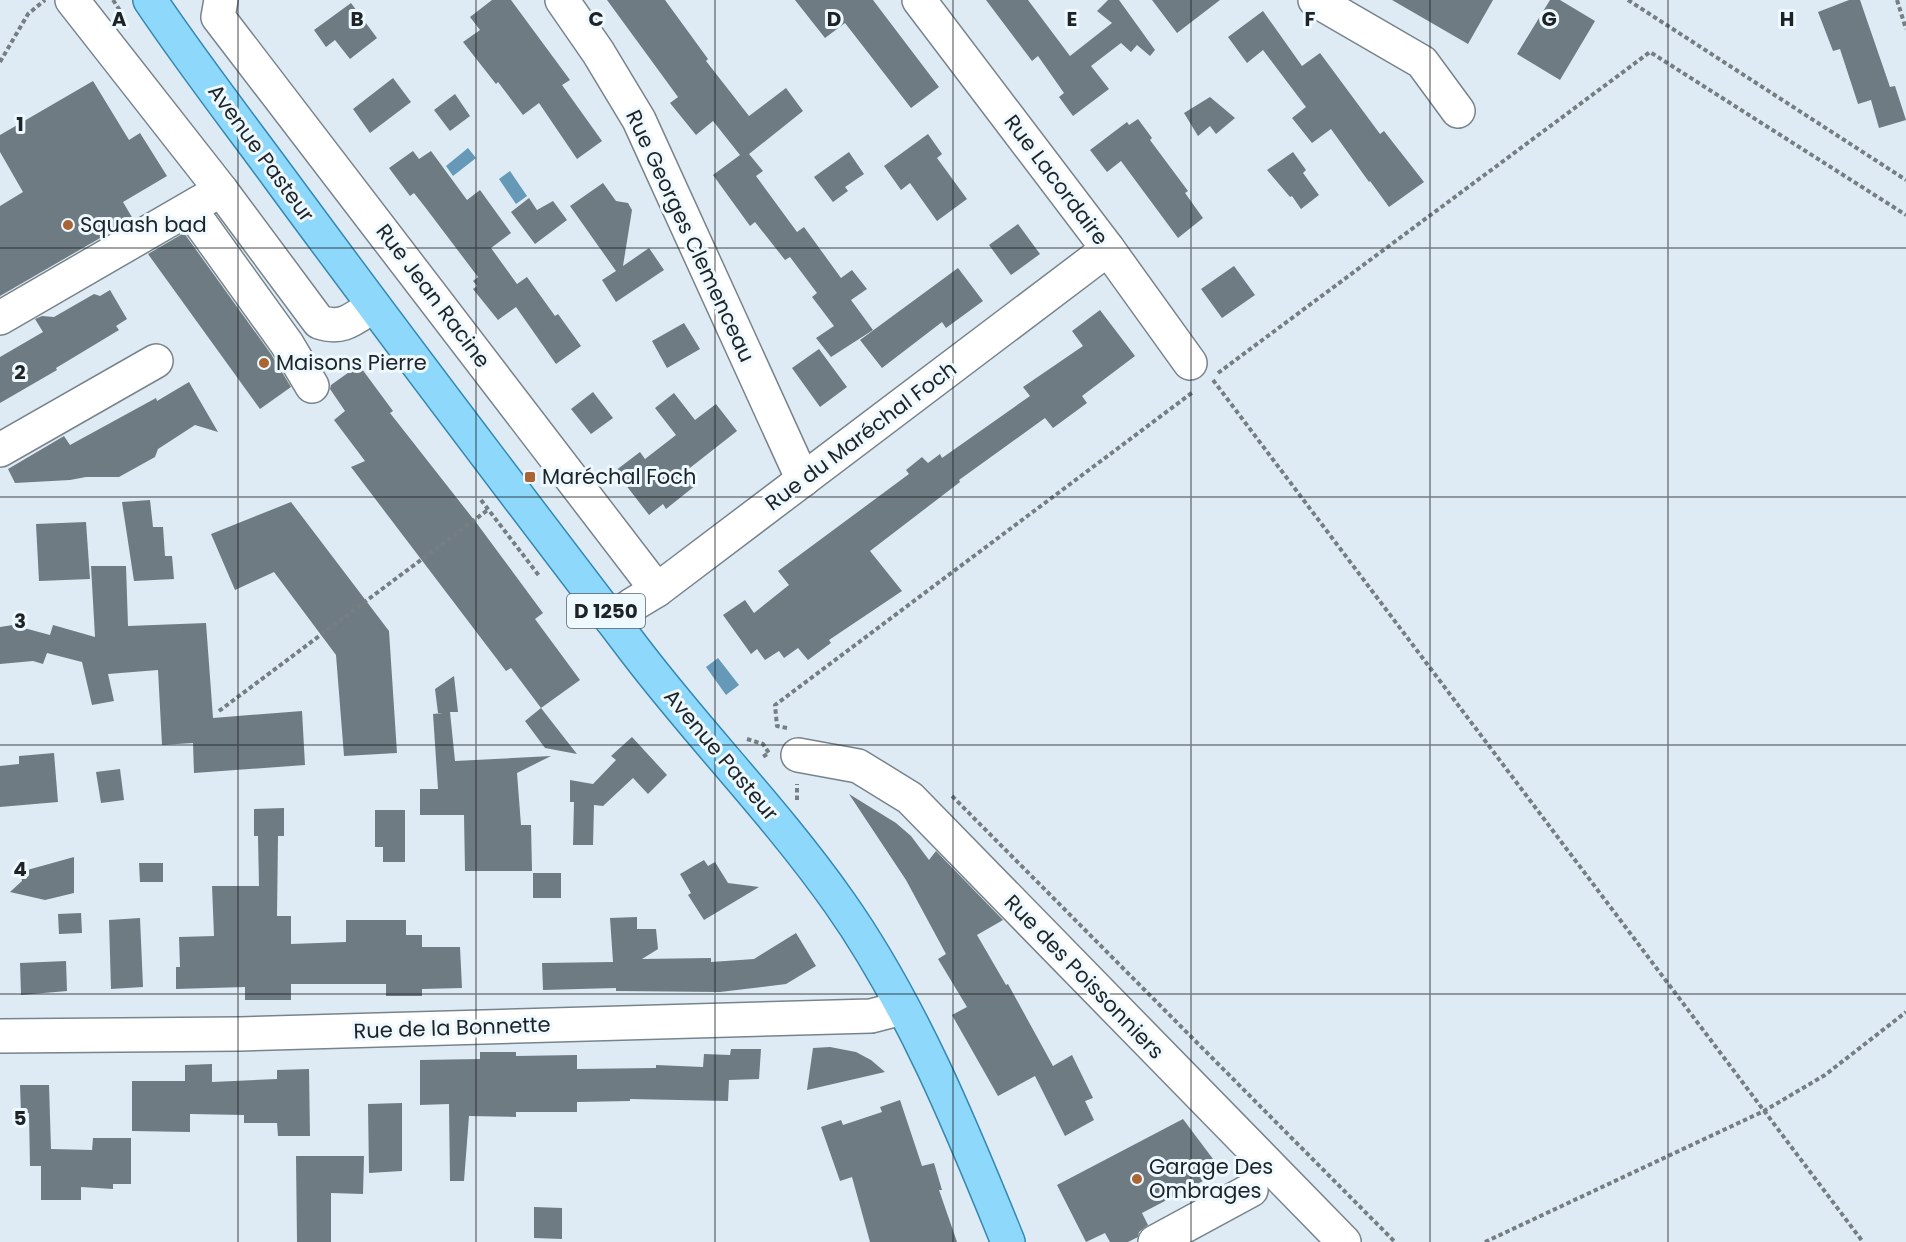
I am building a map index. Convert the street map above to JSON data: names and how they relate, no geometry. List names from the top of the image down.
{
  "streets": {
    "main road": ["Avenue Pasteur", "D 1250"],
    "street": [
      "Rue Lacordaire",
      "Rue Georges Clemenceau",
      "Rue Jean Racine",
      "Rue du Maréchal Foch",
      "Rue des Poissonniers",
      "Rue de la Bonnette"
    ]
  },
  "crossings": [
    ["Avenue Pasteur", "Rue du Maréchal Foch"],
    ["Avenue Pasteur", "Rue de la Bonnette"],
    ["Rue Lacordaire", "Rue du Maréchal Foch"],
    ["Rue Georges Clemenceau", "Rue du Maréchal Foch"],
    ["Rue Jean Racine", "Rue du Maréchal Foch"]
  ],
  "places": {
    "other": ["Squash bad", "Maisons Pierre", "Garage Des Ombrages"],
    "transit": ["Maréchal Foch"]
  },
  "grid": {
    "columns": [
      "A",
      "B",
      "C",
      "D",
      "E",
      "F",
      "G",
      "H"
    ],
    "rows": [
      "1",
      "2",
      "3",
      "4",
      "5"
    ]
  }
}
